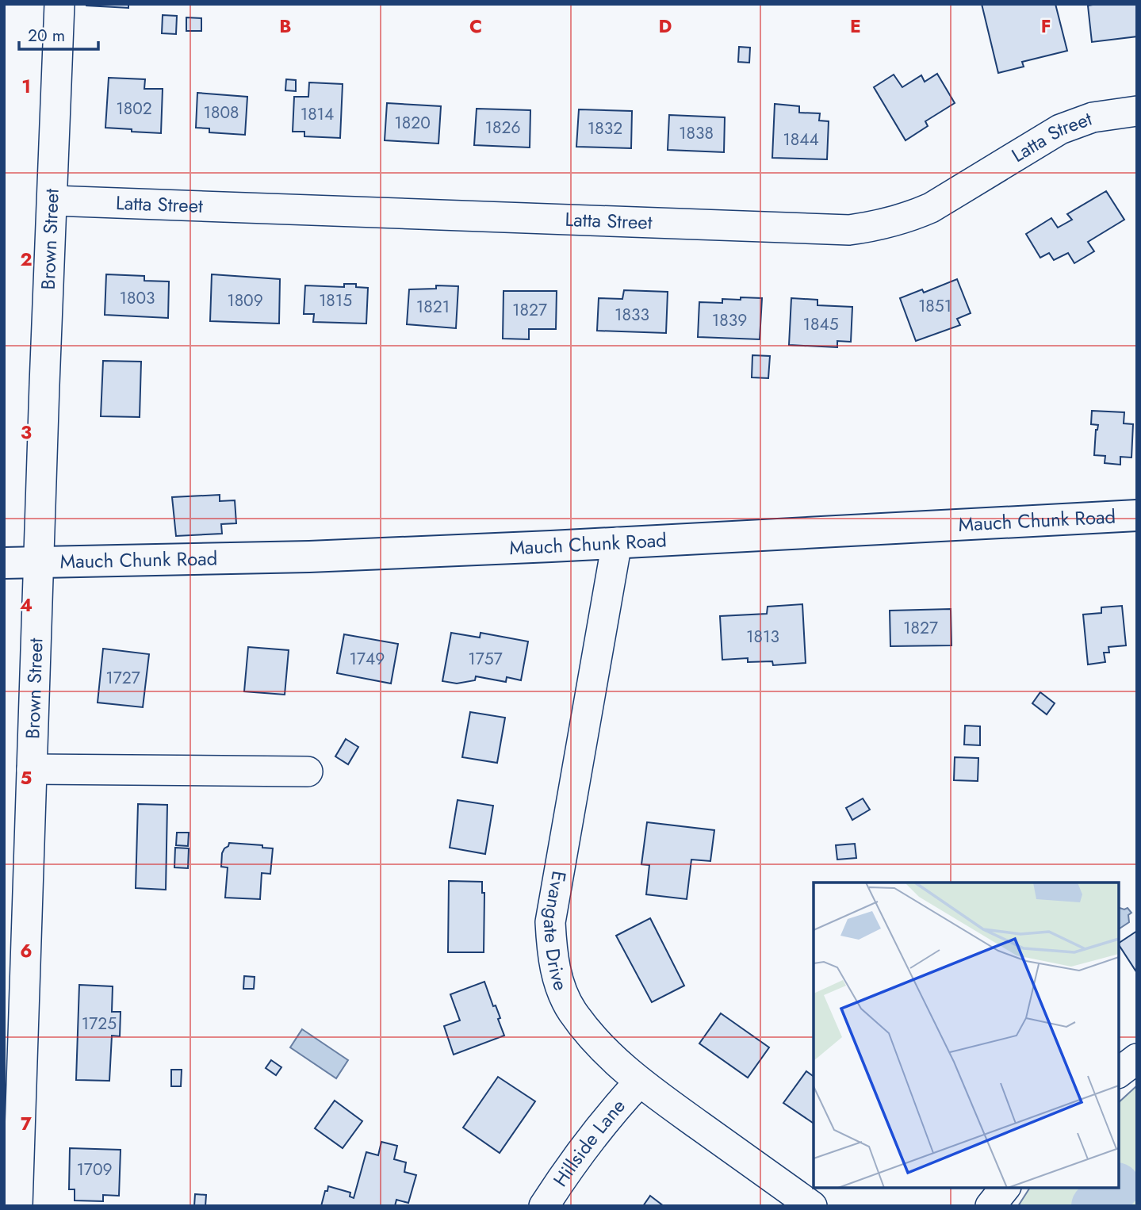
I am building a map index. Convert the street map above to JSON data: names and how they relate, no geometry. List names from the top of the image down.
{
  "streets": {
    "main road": ["Mauch Chunk Road"],
    "street": [
      "Latta Street",
      "Brown Street",
      "Evangate Drive",
      "Hillside Lane"
    ]
  },
  "crossings": [
    ["Latta Street", "Brown Street"],
    ["Brown Street", "Mauch Chunk Road"],
    ["Mauch Chunk Road", "Evangate Drive"],
    ["Evangate Drive", "Hillside Lane"]
  ],
  "house_numbers": [
    "1802",
    "1808",
    "1814",
    "1820",
    "1826",
    "1832",
    "1838",
    "1844",
    "1803",
    "1809",
    "1815",
    "1851",
    "1821",
    "1827",
    "1833",
    "1839",
    "1845",
    "1827",
    "1813",
    "1749",
    "1757",
    "1727",
    "1725",
    "1709"
  ],
  "scale_bar": "20 m",
  "grid": {
    "columns": [
      "B",
      "C",
      "D",
      "E",
      "F"
    ],
    "rows": [
      "1",
      "2",
      "3",
      "4",
      "5",
      "6",
      "7"
    ]
  }
}
